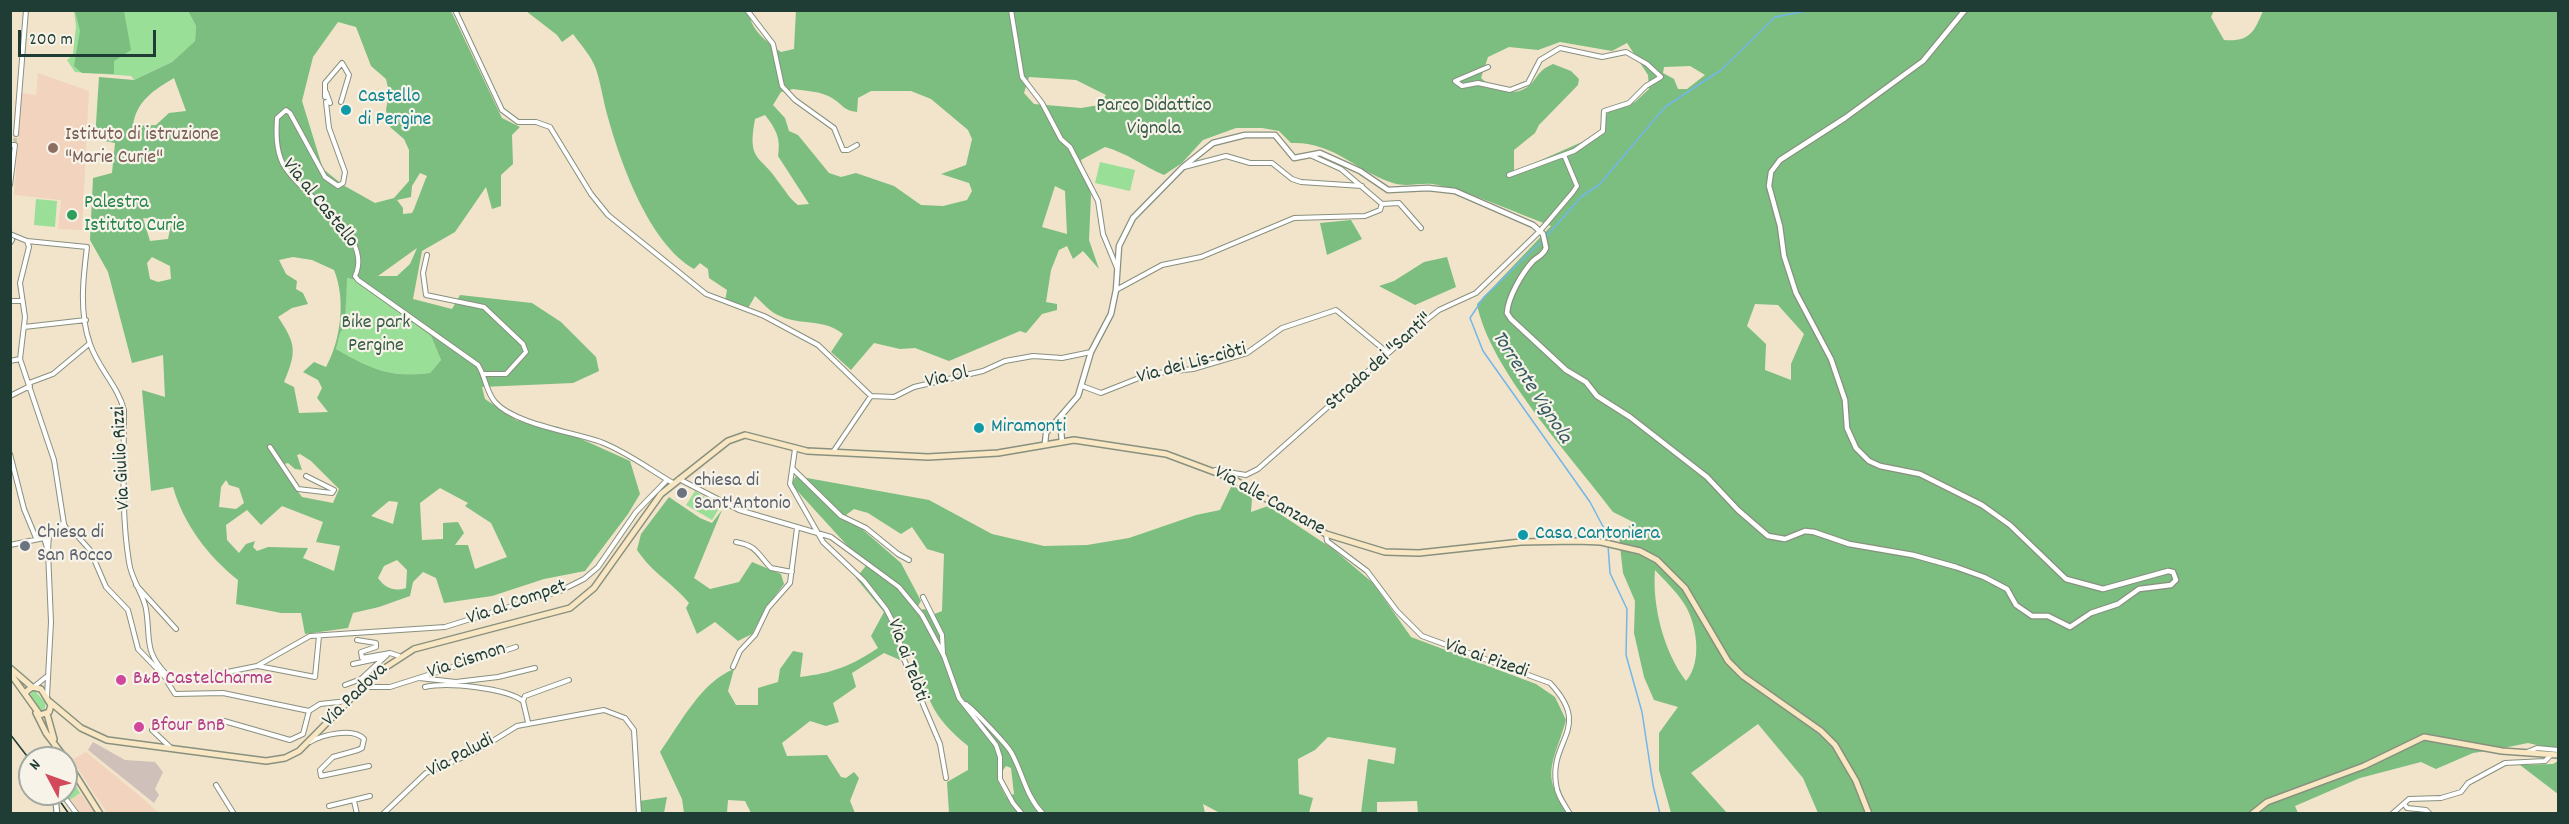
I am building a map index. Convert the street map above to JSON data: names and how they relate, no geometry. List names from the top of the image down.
{
  "streets": {
    "main road": ["Via alle Canzane", "Via Padova"],
    "street": [
      "Via al Castello",
      "Strada dei \"Santi\"",
      "Via dei Lis-ciòti",
      "Via Ol",
      "Via Giulio Rizzi",
      "Via al Compet",
      "Via ai Pizedi",
      "Via ai Telòti",
      "Via Cismon",
      "Via Paludi"
    ]
  },
  "crossings": [
    ["Via al Castello", "Via al Compet"],
    ["Via al Castello", "Via Padova"],
    ["Strada dei \"Santi\"", "Via dei Lis-ciòti"],
    ["Strada dei \"Santi\"", "Via alle Canzane"],
    ["Via Giulio Rizzi", "Via al Compet"],
    ["Via alle Canzane", "Via ai Pizedi"],
    ["Via alle Canzane", "Via ai Telòti"],
    ["Via alle Canzane", "Via Padova"],
    ["Via al Compet", "Via Padova"],
    ["Via Cismon", "Via Padova"]
  ],
  "water": ["Torrente Vignola"],
  "parks": ["Parco Didattico Vignola", "Bike park Pergine"],
  "places": [
    "Castello di Pergine",
    "Istituto di istruzione \"Marie Curie\"",
    "Palestra Istituto Curie",
    "Miramonti",
    "chiesa di Sant'Antonio",
    "Casa Cantoniera",
    "Chiesa di San Rocco",
    "B&B CastelCharme",
    "Bfour BnB"
  ],
  "scale_bar": "200 m",
  "north": "top left"
}
